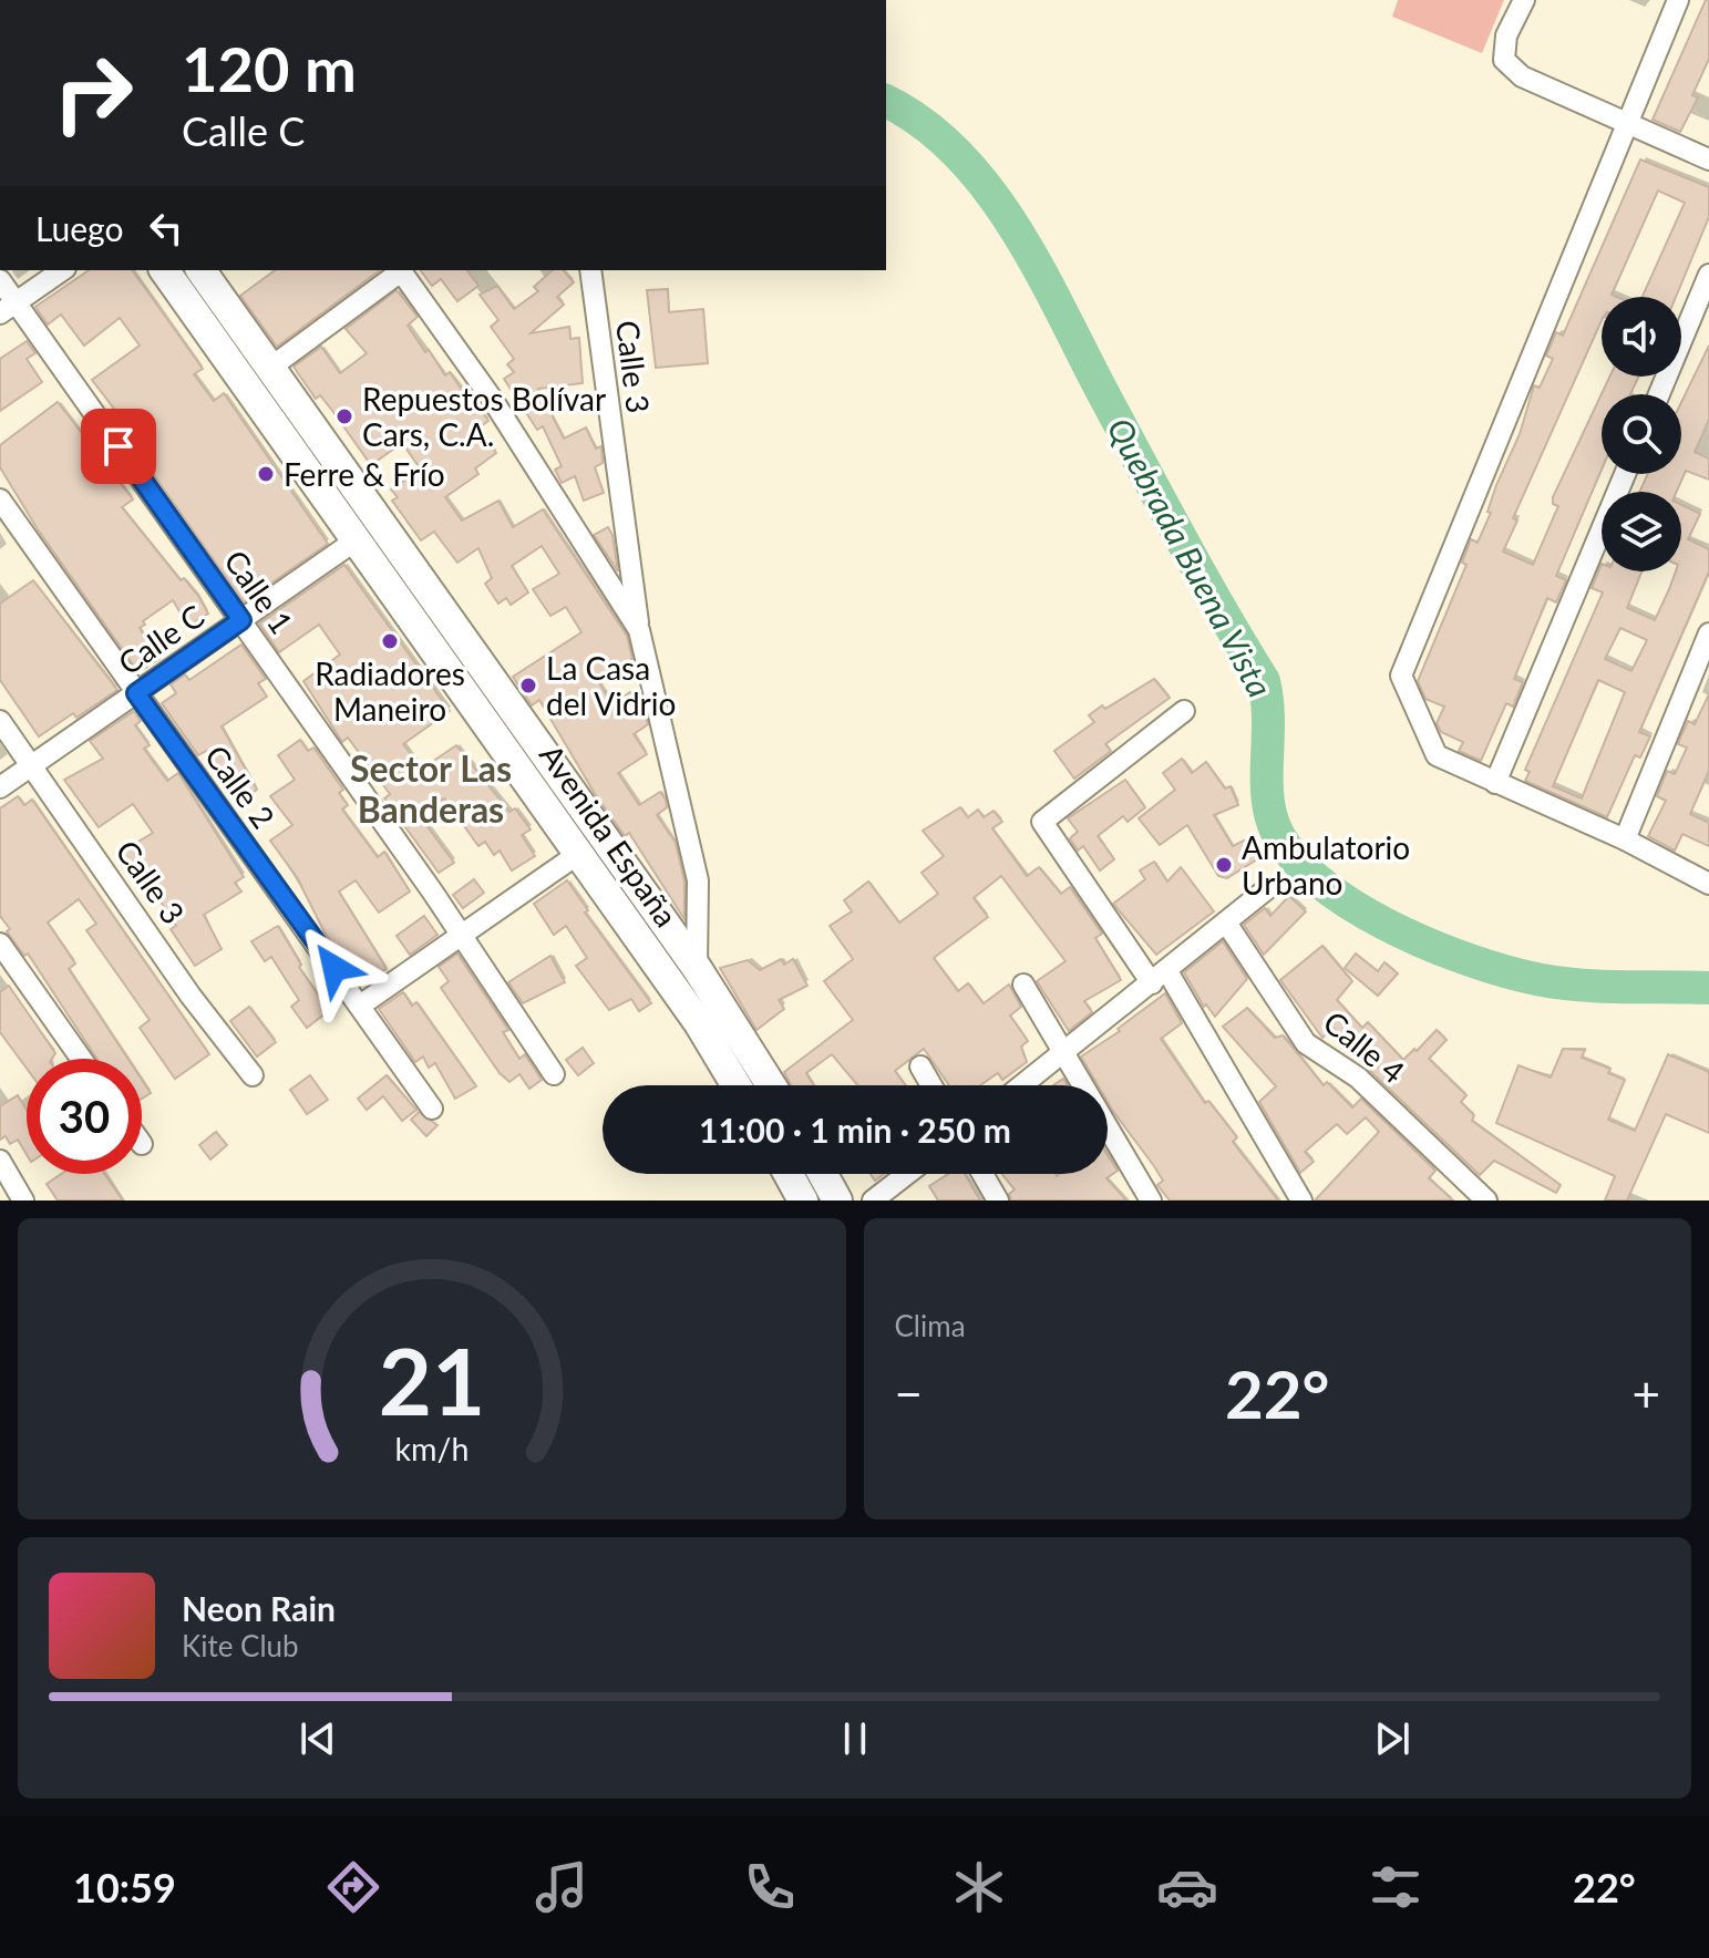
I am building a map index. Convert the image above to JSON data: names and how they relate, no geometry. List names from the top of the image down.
{
  "streets": {
    "main road": ["Avenida España"],
    "street": [
      "Calle 3",
      "Calle 1",
      "Calle C",
      "Calle 2",
      "Calle 4"
    ]
  },
  "crossings": [
    ["Calle 3", "Calle C"],
    ["Calle 1", "Calle C"],
    ["Calle C", "Calle 2"],
    ["Calle C", "Avenida España"]
  ],
  "districts": ["Sector Las Banderas"],
  "water": ["Quebrada Buena Vista"],
  "places": [
    "Repuestos Bolívar Cars, C.A.",
    "Ferre & Frío",
    "Radiadores Maneiro",
    "La Casa del Vidrio",
    "Ambulatorio Urbano"
  ],
  "page": {
    "turn": ["120 m", "Calle C"],
    "then": "Luego",
    "limit": "30",
    "trip": "11:00 · 1 min · 250 m",
    "tile": "Clima",
    "heat": ["−", "22°", "+"],
    "song": ["Neon Rain", "Kite Club"],
    "tabs": ["10:59", "22°"],
    "gauge": ["21", "km/h"]
  }
}
